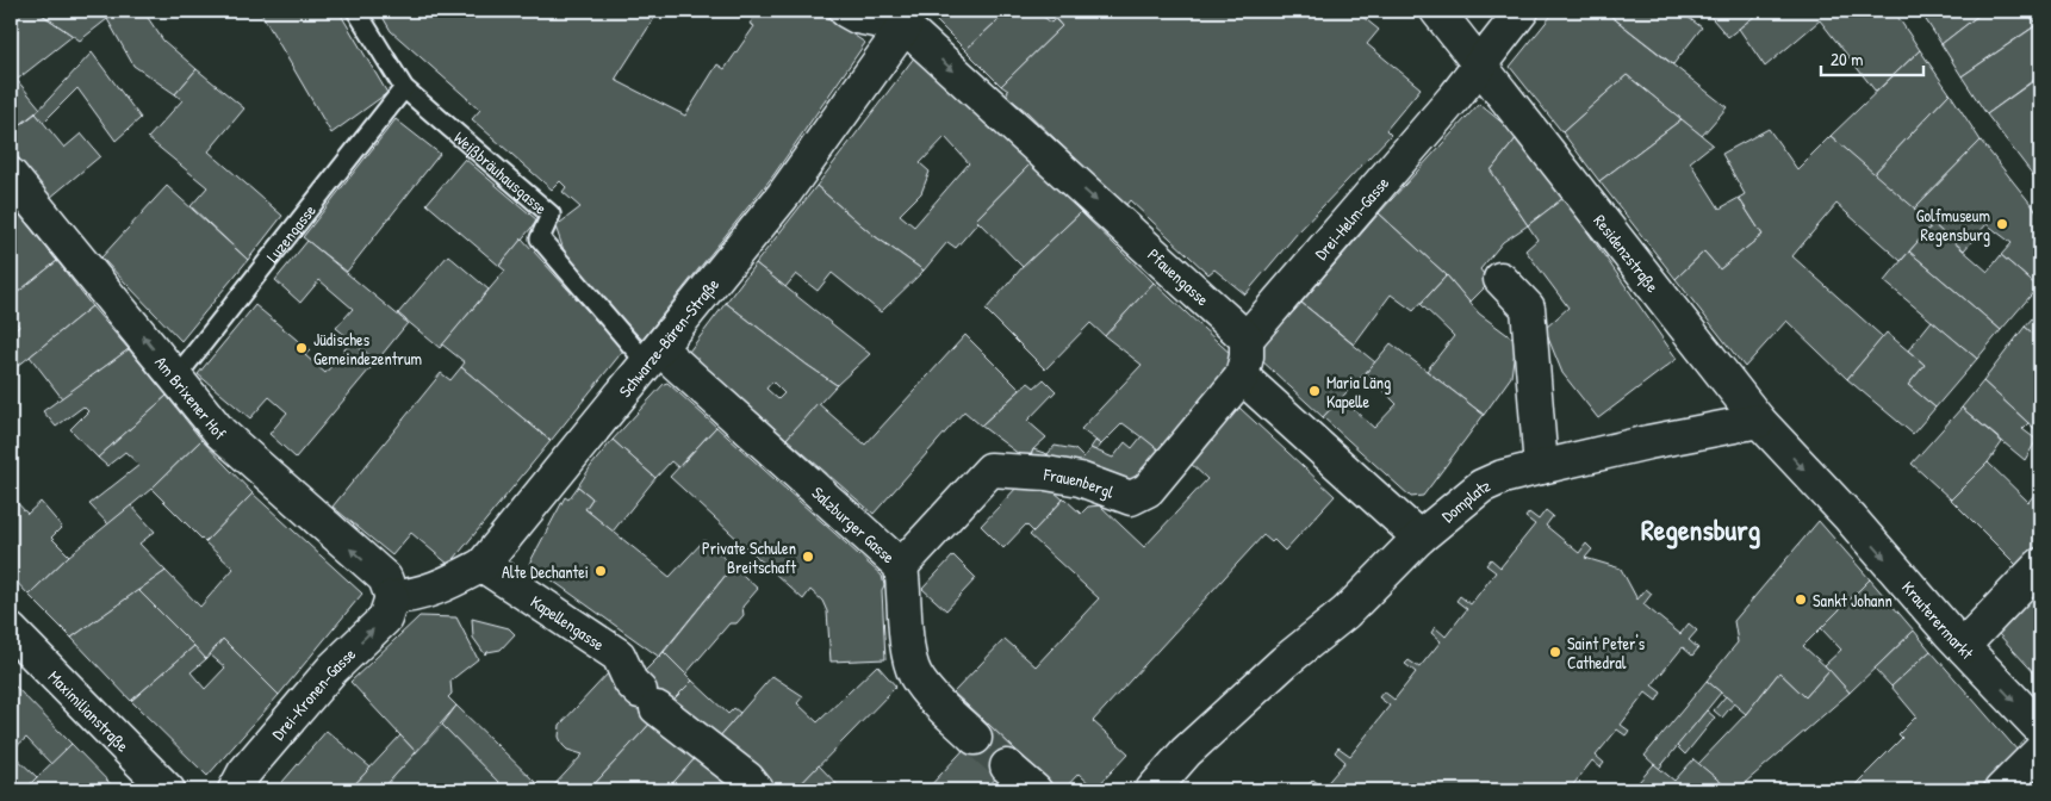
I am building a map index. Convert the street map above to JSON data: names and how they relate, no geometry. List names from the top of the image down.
{
  "streets": {
    "street": [
      "Drei-Helm-Gasse",
      "Residenzstraße",
      "Pfauengasse",
      "Schwarze-Bären-Straße",
      "Am Brixener Hof",
      "Frauenbergl",
      "Domplatz",
      "Salzburger Gasse",
      "Krauterermarkt",
      "Kapellengasse",
      "Drei-Kronen-Gasse",
      "Maximilianstraße"
    ],
    "lane": ["Weißbräuhausgasse", "Luzengasse"]
  },
  "crossings": [
    ["Weißbräuhausgasse", "Luzengasse"],
    ["Weißbräuhausgasse", "Schwarze-Bären-Straße"],
    ["Weißbräuhausgasse", "Salzburger Gasse"],
    ["Drei-Helm-Gasse", "Residenzstraße"],
    ["Drei-Helm-Gasse", "Pfauengasse"],
    ["Luzengasse", "Am Brixener Hof"],
    ["Residenzstraße", "Domplatz"],
    ["Residenzstraße", "Krauterermarkt"],
    ["Pfauengasse", "Schwarze-Bären-Straße"],
    ["Schwarze-Bären-Straße", "Am Brixener Hof"],
    ["Schwarze-Bären-Straße", "Salzburger Gasse"],
    ["Schwarze-Bären-Straße", "Kapellengasse"],
    ["Schwarze-Bären-Straße", "Drei-Kronen-Gasse"],
    ["Am Brixener Hof", "Drei-Kronen-Gasse"],
    ["Frauenbergl", "Salzburger Gasse"],
    ["Domplatz", "Krauterermarkt"]
  ],
  "one_way": [
    "Pfauengasse",
    "Am Brixener Hof",
    "Krauterermarkt",
    "Drei-Kronen-Gasse"
  ],
  "districts": ["Regensburg"],
  "places": [
    "Golfmuseum Regensburg",
    "Jüdisches Gemeindezentrum",
    "Maria Läng Kapelle",
    "Private Schulen Breitschaft",
    "Alte Dechantei",
    "Sankt Johann",
    "Saint Peter's Cathedral"
  ],
  "scale_bar": "20 m"
}
